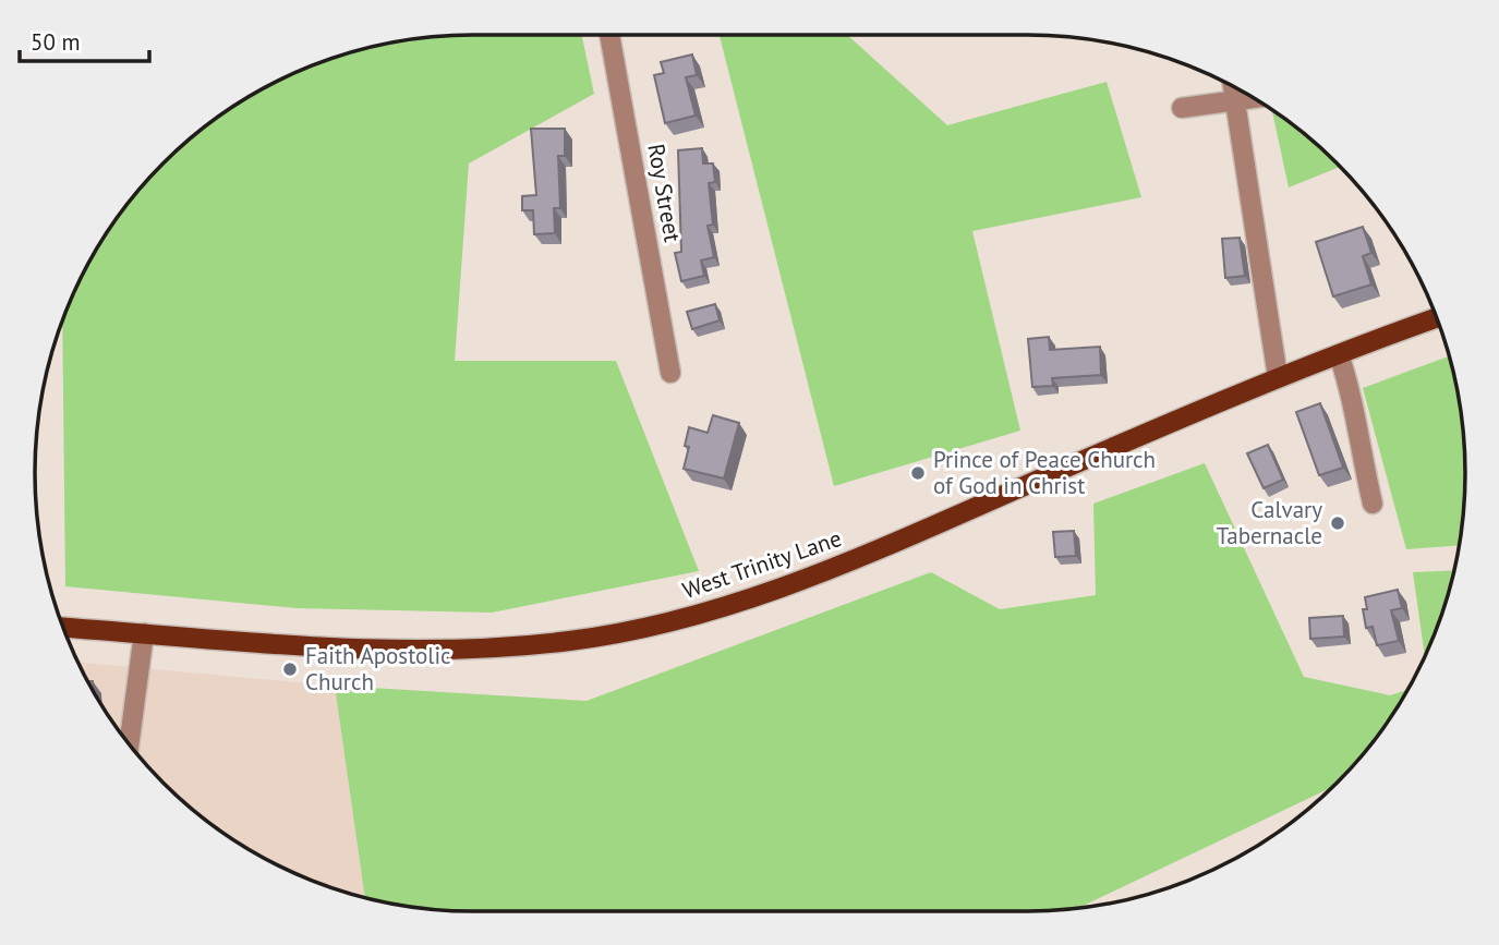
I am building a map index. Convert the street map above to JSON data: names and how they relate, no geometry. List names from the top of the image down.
{
  "streets": {
    "main road": ["West Trinity Lane"],
    "street": ["Roy Street"]
  },
  "places": ["Prince of Peace Church of God in Christ", "Calvary Tabernacle", "Faith Apostolic Church"],
  "scale_bar": "50 m"
}
